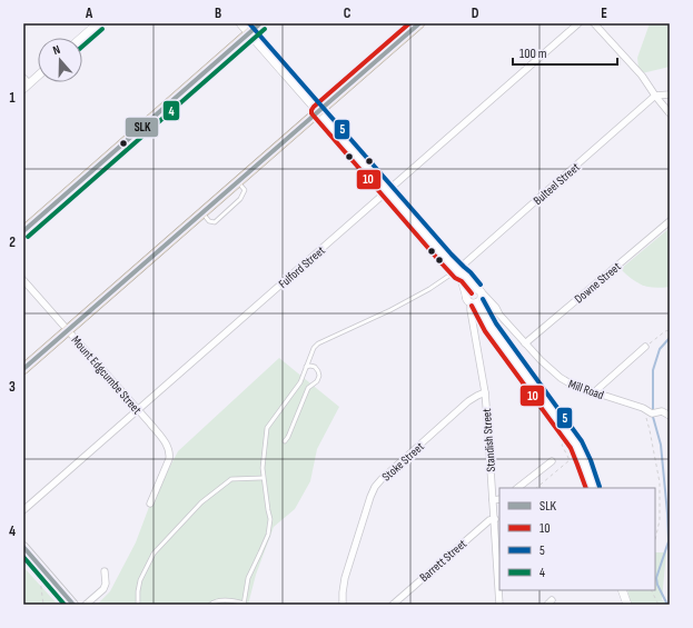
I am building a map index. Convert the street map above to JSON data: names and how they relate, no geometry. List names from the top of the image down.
{
  "streets": {
    "street": [
      "Bulteel Street",
      "Fulford Street",
      "Downe Street",
      "Mount Edgcumbe Street",
      "Mill Road",
      "Standish Street",
      "Stoke Street",
      "Barrett Street"
    ]
  },
  "crossings": [
    ["Fulford Street", "Mount Edgcumbe Street"],
    ["Downe Street", "Mill Road"],
    ["Mill Road", "Standish Street"],
    ["Standish Street", "Stoke Street"],
    ["Standish Street", "Barrett Street"]
  ],
  "lines": [
    "transit line SLK",
    "transit line 10",
    "transit line 5",
    "transit line 4"
  ],
  "legend": [
    "SLK",
    "10",
    "5",
    "4"
  ],
  "scale_bar": "100 m",
  "north": "top",
  "grid": {
    "columns": [
      "A",
      "B",
      "C",
      "D",
      "E"
    ],
    "rows": [
      "1",
      "2",
      "3",
      "4"
    ]
  }
}
